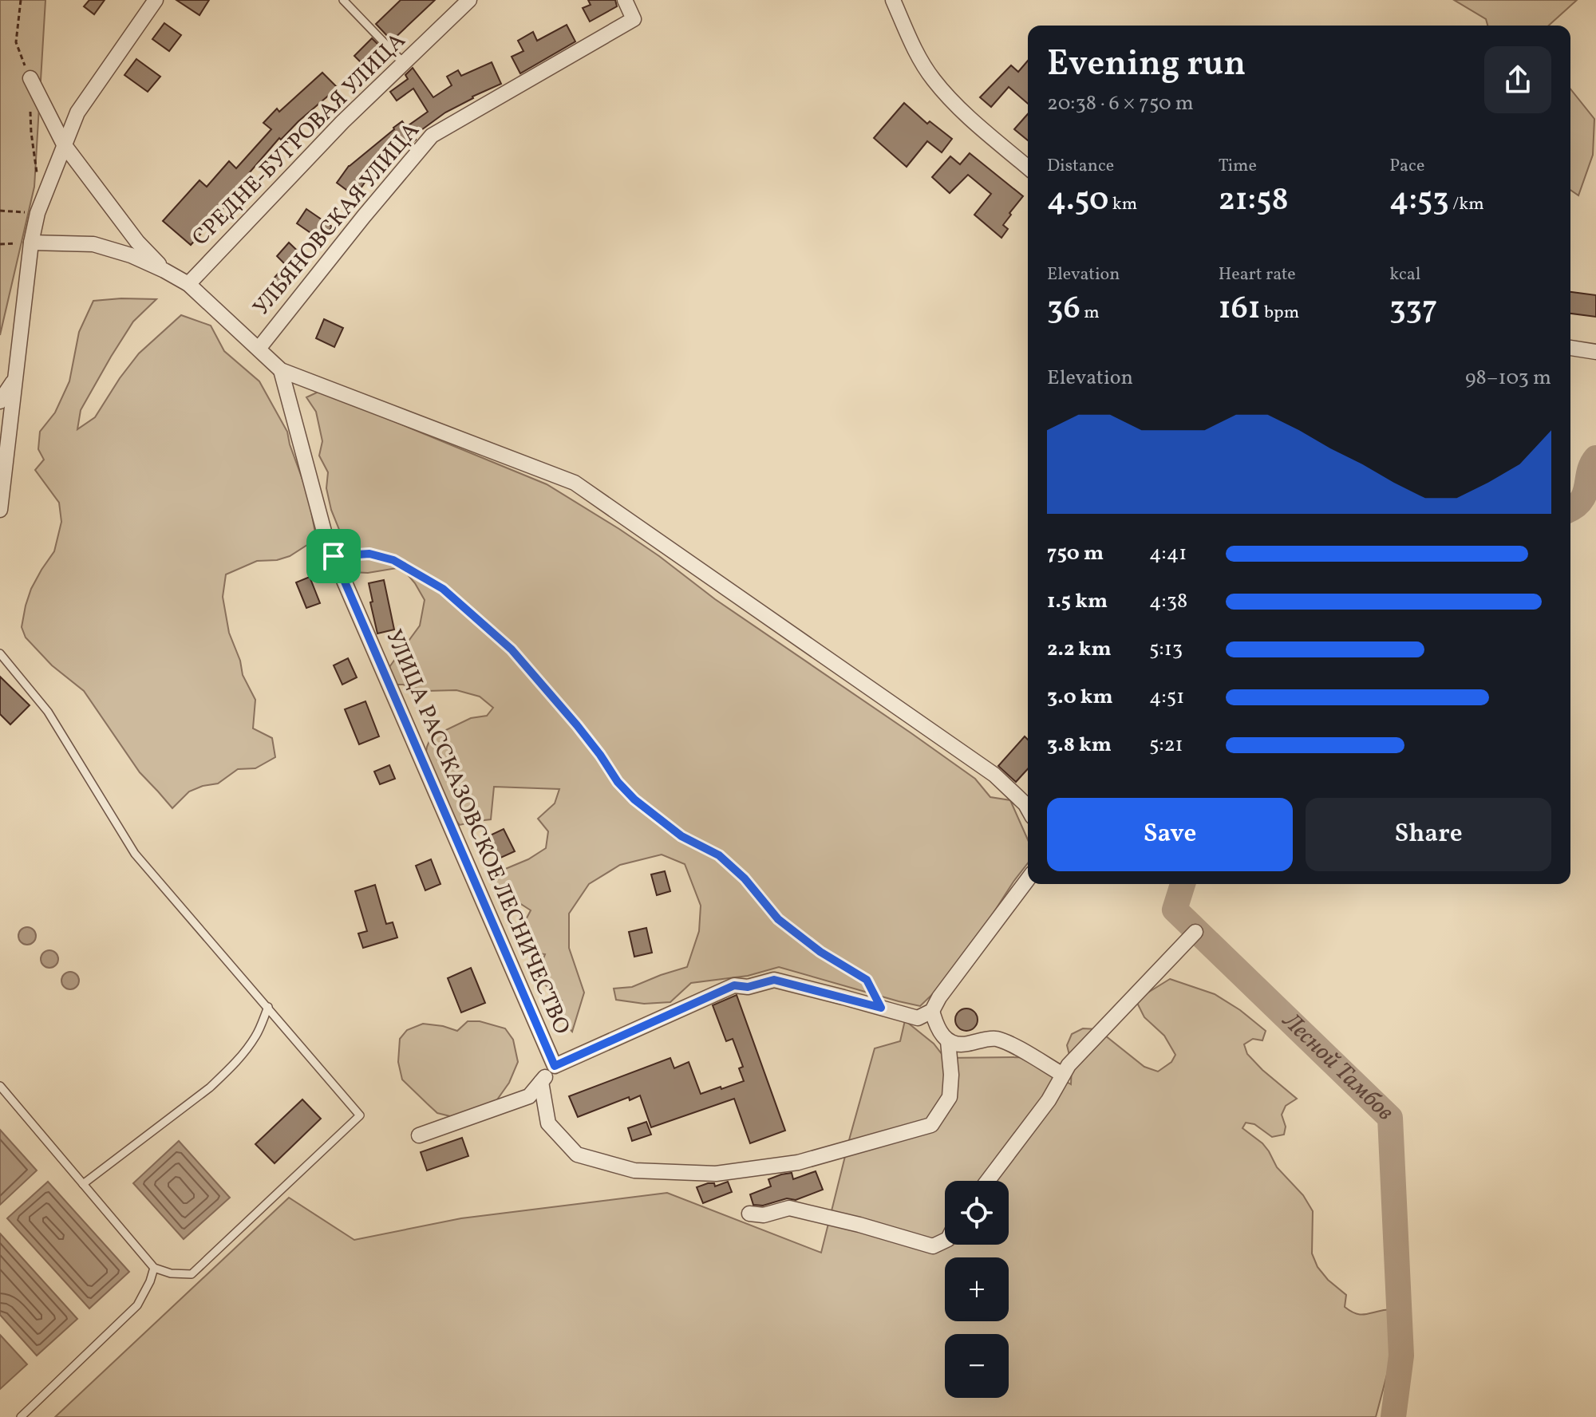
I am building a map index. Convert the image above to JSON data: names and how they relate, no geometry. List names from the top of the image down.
{
  "streets": {
    "street": ["СРЕДНЕ-БУГРОВАЯ УЛИЦА", "УЛЬЯНОВСКАЯ УЛИЦА", "УЛИЦА РАССКАЗОВСКОЕ ЛЕСНИЧЕСТВО"]
  },
  "water": ["Лесной Тамбов"],
  "page": {
    "heading": ["Evening run", "20:38 · 6 × 750 m"],
    "stats": [
      ["Distance", "4.50 km"],
      ["Time", "21:58"],
      ["Pace", "4:53 /km"],
      ["Elevation", "36 m"],
      ["Heart rate", "161 bpm"],
      ["kcal", "337"]
    ],
    "chart": ["Elevation", "98–103 m"],
    "list": [
      {
        "name": "750 m",
        "note": "4:41"
      },
      {
        "name": "1.5 km",
        "note": "4:38"
      },
      {
        "name": "2.2 km",
        "note": "5:13"
      },
      {
        "name": "3.0 km",
        "note": "4:51"
      },
      {
        "name": "3.8 km",
        "note": "5:21"
      }
    ],
    "buttons": ["Save", "Share"],
    "map_buttons": ["+", "−"]
  }
}
